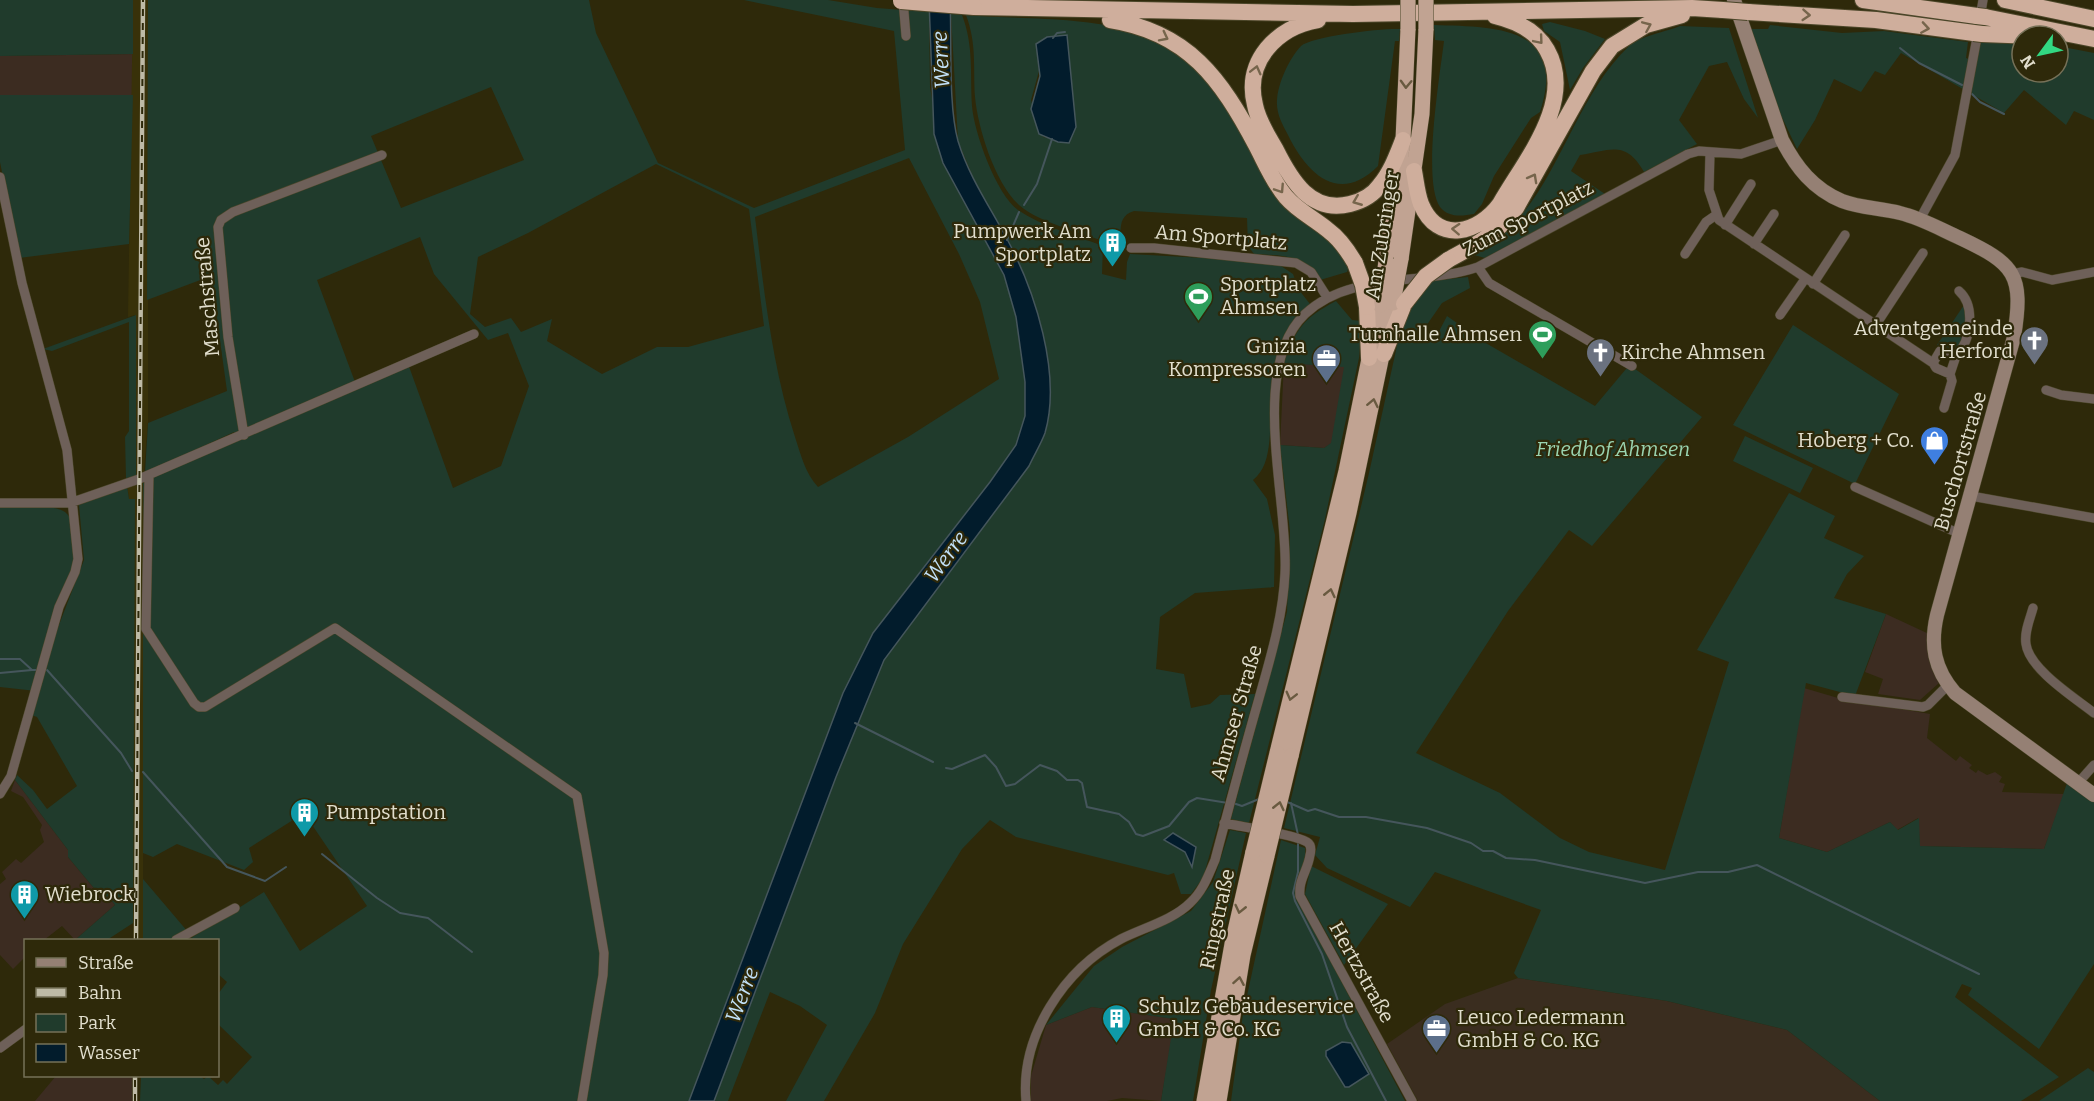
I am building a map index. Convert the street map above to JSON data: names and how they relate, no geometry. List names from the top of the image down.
{
  "streets": {
    "highway": ["Am Zubringer", "Ringstraße"],
    "main road": ["Buschortstraße"],
    "street": [
      "Zum Sportplatz",
      "Am Sportplatz",
      "Maschstraße",
      "Ahmser Straße",
      "Hertzstraße"
    ]
  },
  "crossings": [
    ["Zum Sportplatz", "Am Sportplatz"],
    ["Zum Sportplatz", "Ahmser Straße"],
    ["Ahmser Straße", "Hertzstraße"]
  ],
  "water": ["Werre"],
  "parks": ["Friedhof Ahmsen"],
  "places": {
    "building": [
      "Pumpwerk Am Sportplatz",
      "Pumpstation",
      "Wiebrock",
      "Schulz Gebäudeservice GmbH & Co. KG"
    ],
    "sports": ["Sportplatz Ahmsen", "Turnhalle Ahmsen"],
    "church": ["Adventgemeinde Herford", "Kirche Ahmsen"],
    "office": ["Gnizia Kompressoren", "Leuco Ledermann GmbH & Co. KG"],
    "shop": ["Hoberg + Co."]
  },
  "legend": [
    "Straße",
    "Bahn",
    "Park",
    "Wasser"
  ],
  "north": "bottom left"
}
